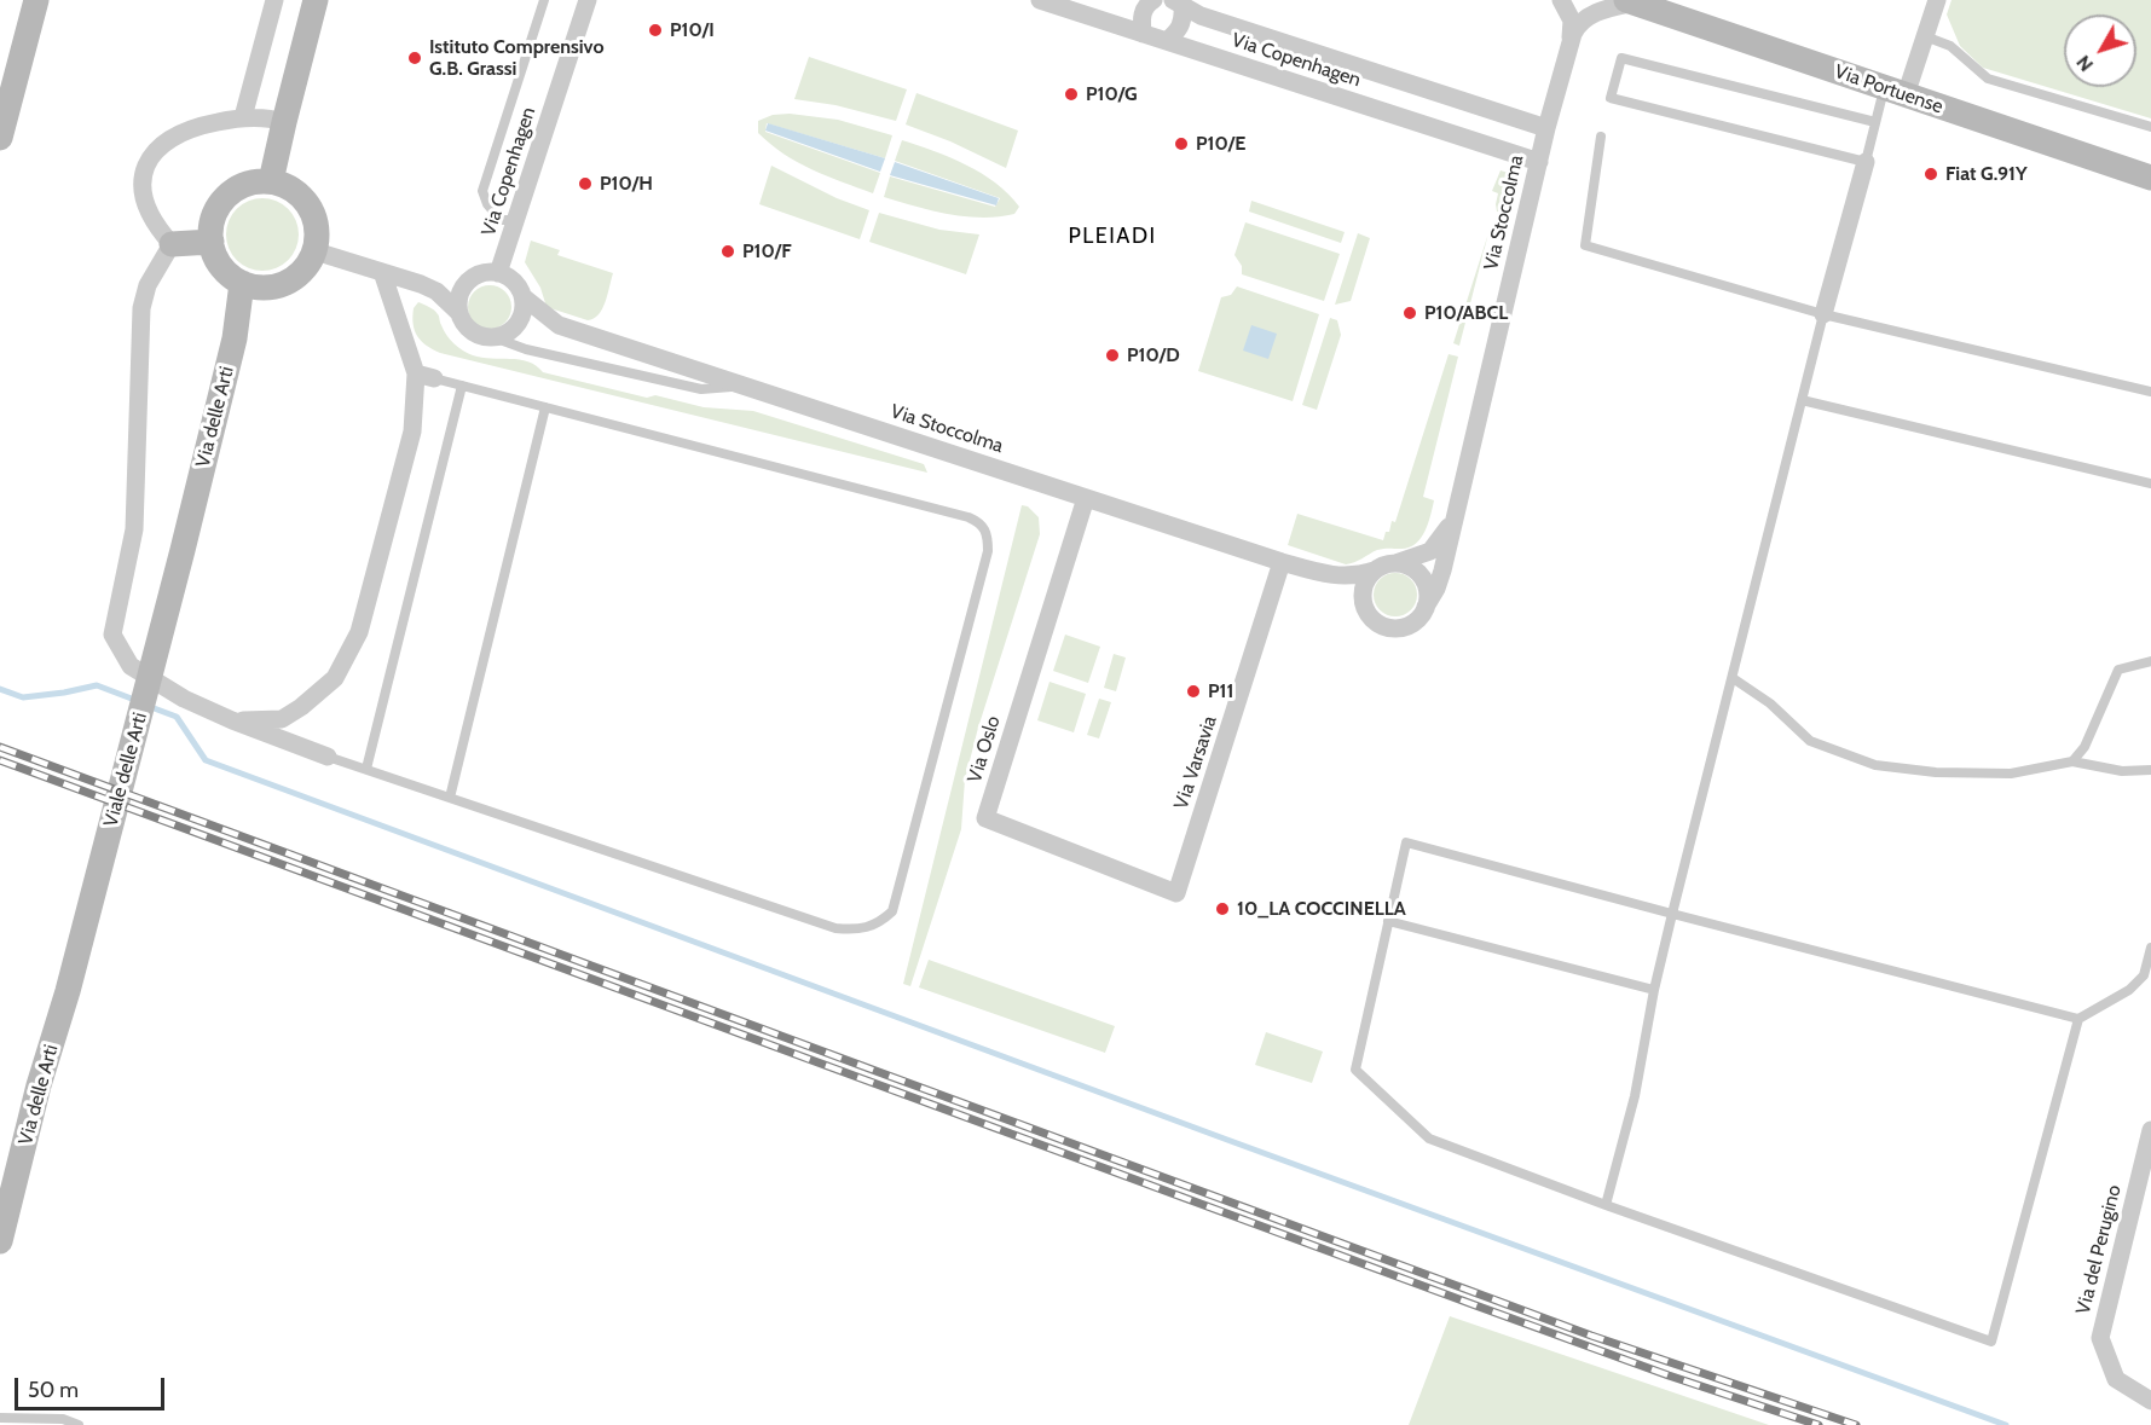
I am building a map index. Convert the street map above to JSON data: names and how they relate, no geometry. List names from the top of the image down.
{
  "streets": {
    "street": [
      "Via Copenhagen",
      "Via Portuense",
      "Via Stoccolma",
      "Via delle Arti",
      "Via Oslo",
      "Via Varsavia",
      "Viale delle Arti",
      "Via del Perugino"
    ]
  },
  "crossings": [
    ["Via Copenhagen", "Via Stoccolma"],
    ["Via Portuense", "Via Stoccolma"],
    ["Via Stoccolma", "Via Oslo"],
    ["Via Stoccolma", "Via Varsavia"],
    ["Via delle Arti", "Viale delle Arti"],
    ["Via Oslo", "Via Varsavia"]
  ],
  "districts": ["PLEIADI"],
  "places": [
    "P10/I",
    "Istituto Comprensivo G.B. Grassi",
    "P10/G",
    "P10/E",
    "Fiat G.91Y",
    "P10/H",
    "P10/F",
    "P10/ABCL",
    "P10/D",
    "P11",
    "10_LA COCCINELLA"
  ],
  "scale_bar": "50 m",
  "north": "bottom left"
}
